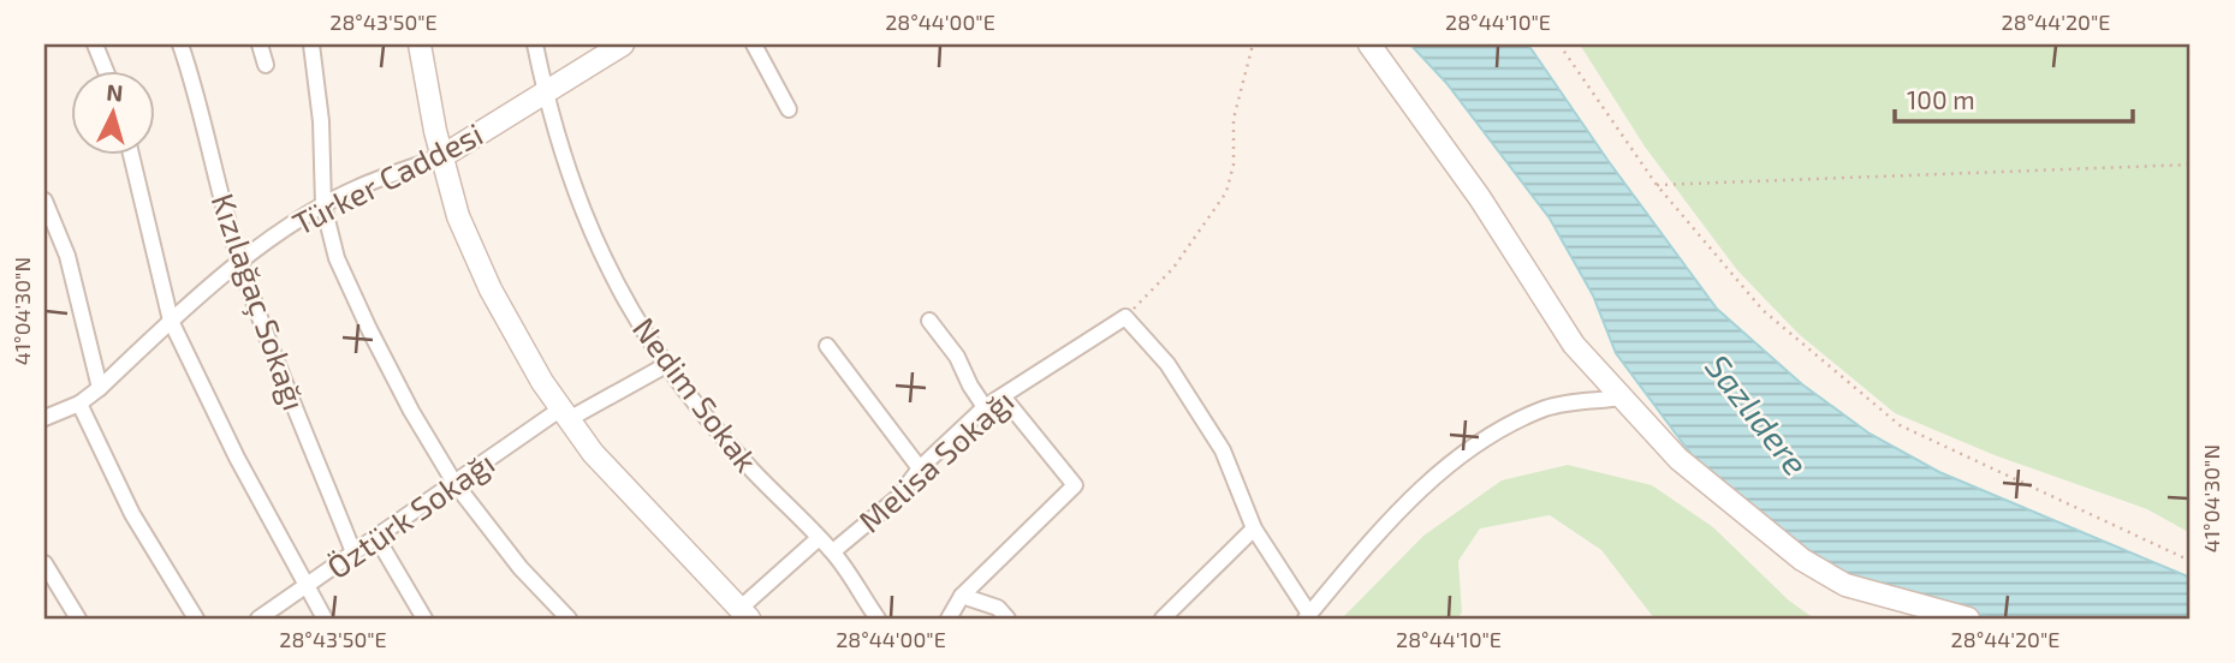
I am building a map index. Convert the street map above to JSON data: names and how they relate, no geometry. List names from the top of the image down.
{
  "streets": {
    "street": [
      "Türker Caddesi",
      "Kızılağaç Sokağı",
      "Nedim Sokak",
      "Melisa Sokağı",
      "Öztürk Sokağı"
    ]
  },
  "crossings": [
    ["Türker Caddesi", "Kızılağaç Sokağı"],
    ["Türker Caddesi", "Nedim Sokak"],
    ["Kızılağaç Sokağı", "Öztürk Sokağı"],
    ["Nedim Sokak", "Melisa Sokağı"],
    ["Nedim Sokak", "Öztürk Sokağı"]
  ],
  "water": ["Sazlıdere"],
  "scale_bar": "100 m",
  "north": "top",
  "coordinates": [
    "28°43'50\"E",
    "28°44'00\"E",
    "28°44'10\"E",
    "28°44'20\"E",
    "41°04'30\"N"
  ]
}
